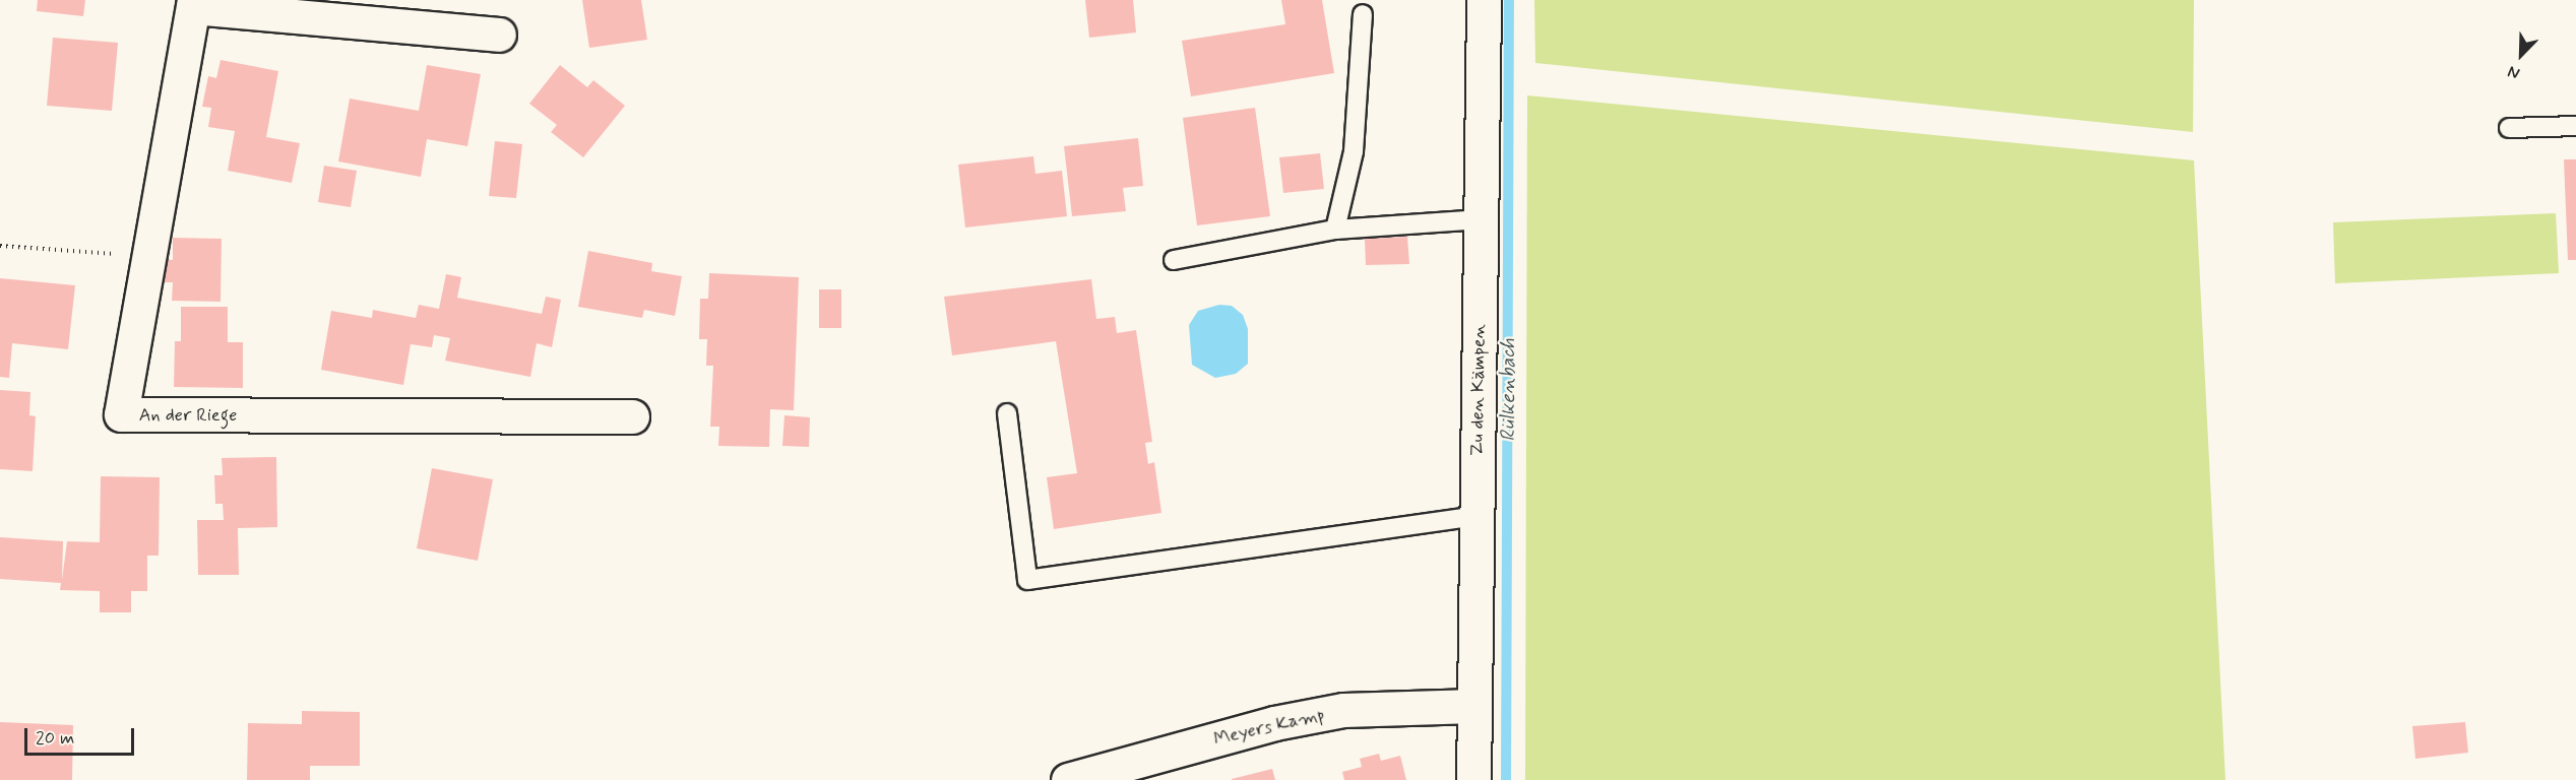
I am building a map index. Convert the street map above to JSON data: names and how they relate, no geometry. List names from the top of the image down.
{
  "streets": {
    "street": ["Zu den Kämpen", "An der Riege", "Meyers Kamp"]
  },
  "crossings": [
    ["Zu den Kämpen", "Meyers Kamp"]
  ],
  "water": ["Rülkenbach"],
  "scale_bar": "20 m",
  "north": "bottom left"
}
